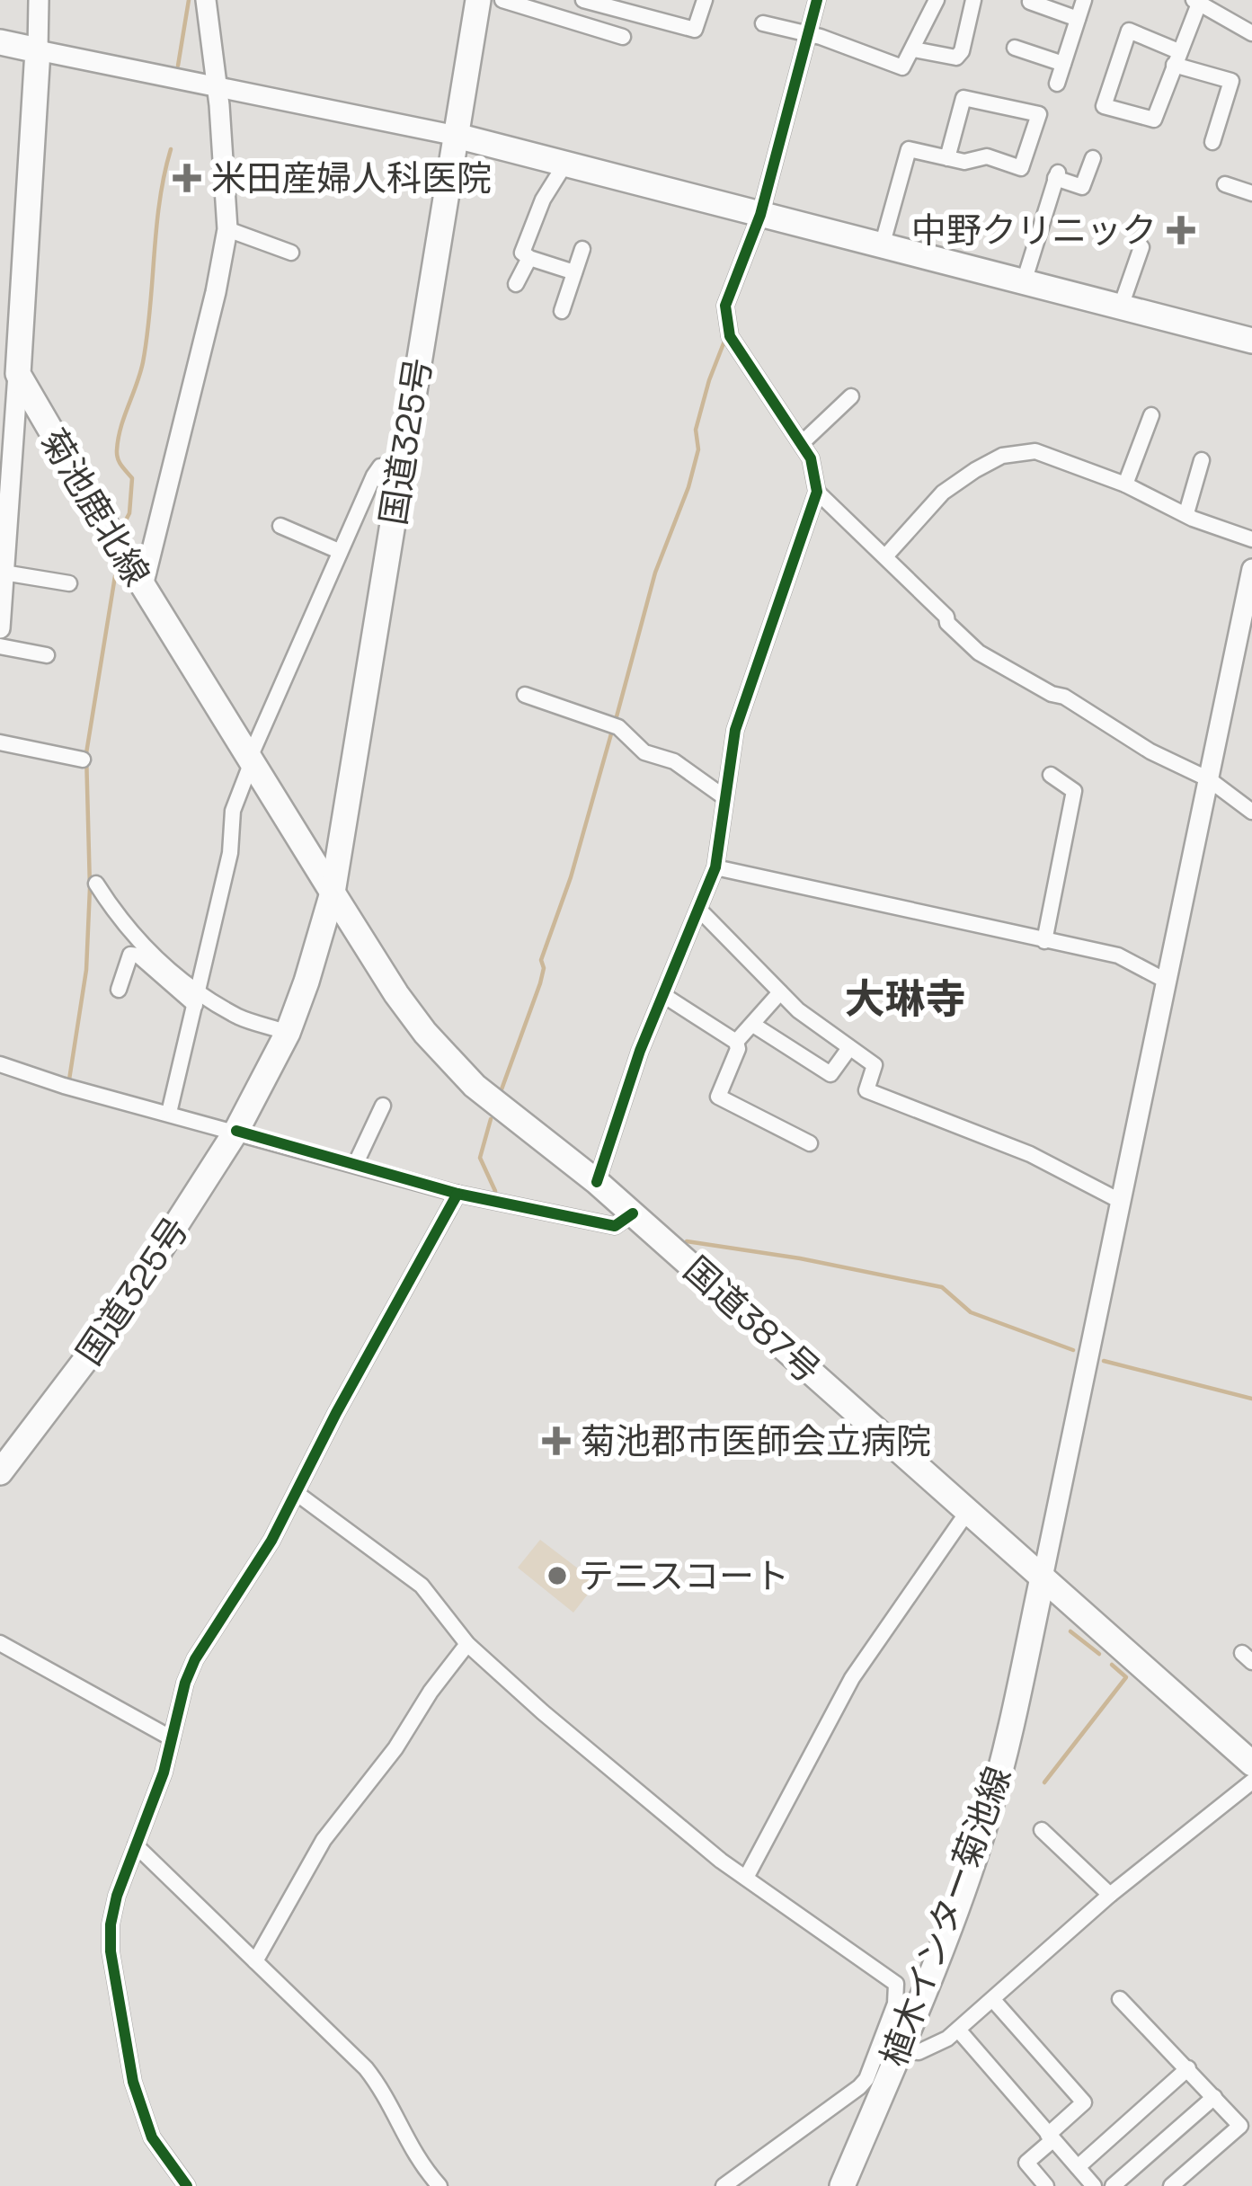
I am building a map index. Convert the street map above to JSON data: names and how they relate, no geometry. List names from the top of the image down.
{
  "streets": {
    "main road": [
      "国道325号",
      "菊池鹿北線",
      "国道387号",
      "植木インター菊池線"
    ]
  },
  "crossings": [
    ["国道325号", "菊池鹿北線"],
    ["国道325号", "国道387号"],
    ["菊池鹿北線", "国道387号"],
    ["国道387号", "植木インター菊池線"]
  ],
  "districts": ["大琳寺"],
  "places": {
    "health": ["米田産婦人科医院", "中野クリニック", "菊池郡市医師会立病院"],
    "other": ["テニスコート"]
  }
}
